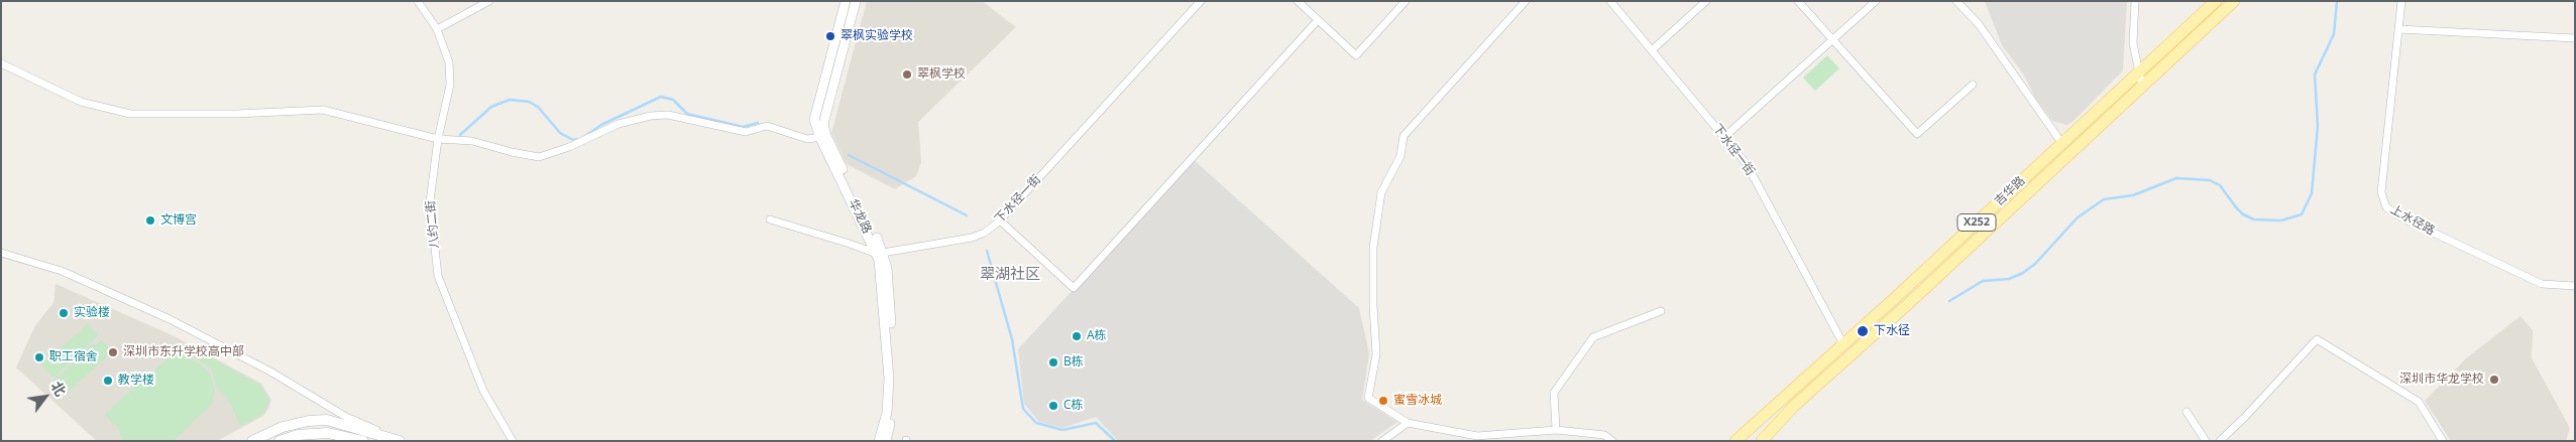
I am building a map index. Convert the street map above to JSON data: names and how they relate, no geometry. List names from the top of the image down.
{
  "streets": {
    "main road": ["吉华路", "X252"],
    "street": [
      "下水径一街",
      "华龙路",
      "上水径路",
      "八约二街"
    ]
  },
  "crossings": [
    ["下水径一街", "吉华路"],
    ["下水径一街", "华龙路"]
  ],
  "districts": ["翠湖社区"],
  "places": [
    "翠枫实验学校",
    "翠枫学校",
    "文博宫",
    "实验楼",
    "下水径",
    "A栋",
    "深圳市东升学校高中部",
    "职工宿舍",
    "B栋",
    "深圳市华龙学校",
    "教学楼",
    "蜜雪冰城",
    "C栋"
  ],
  "north": "top right"
}
